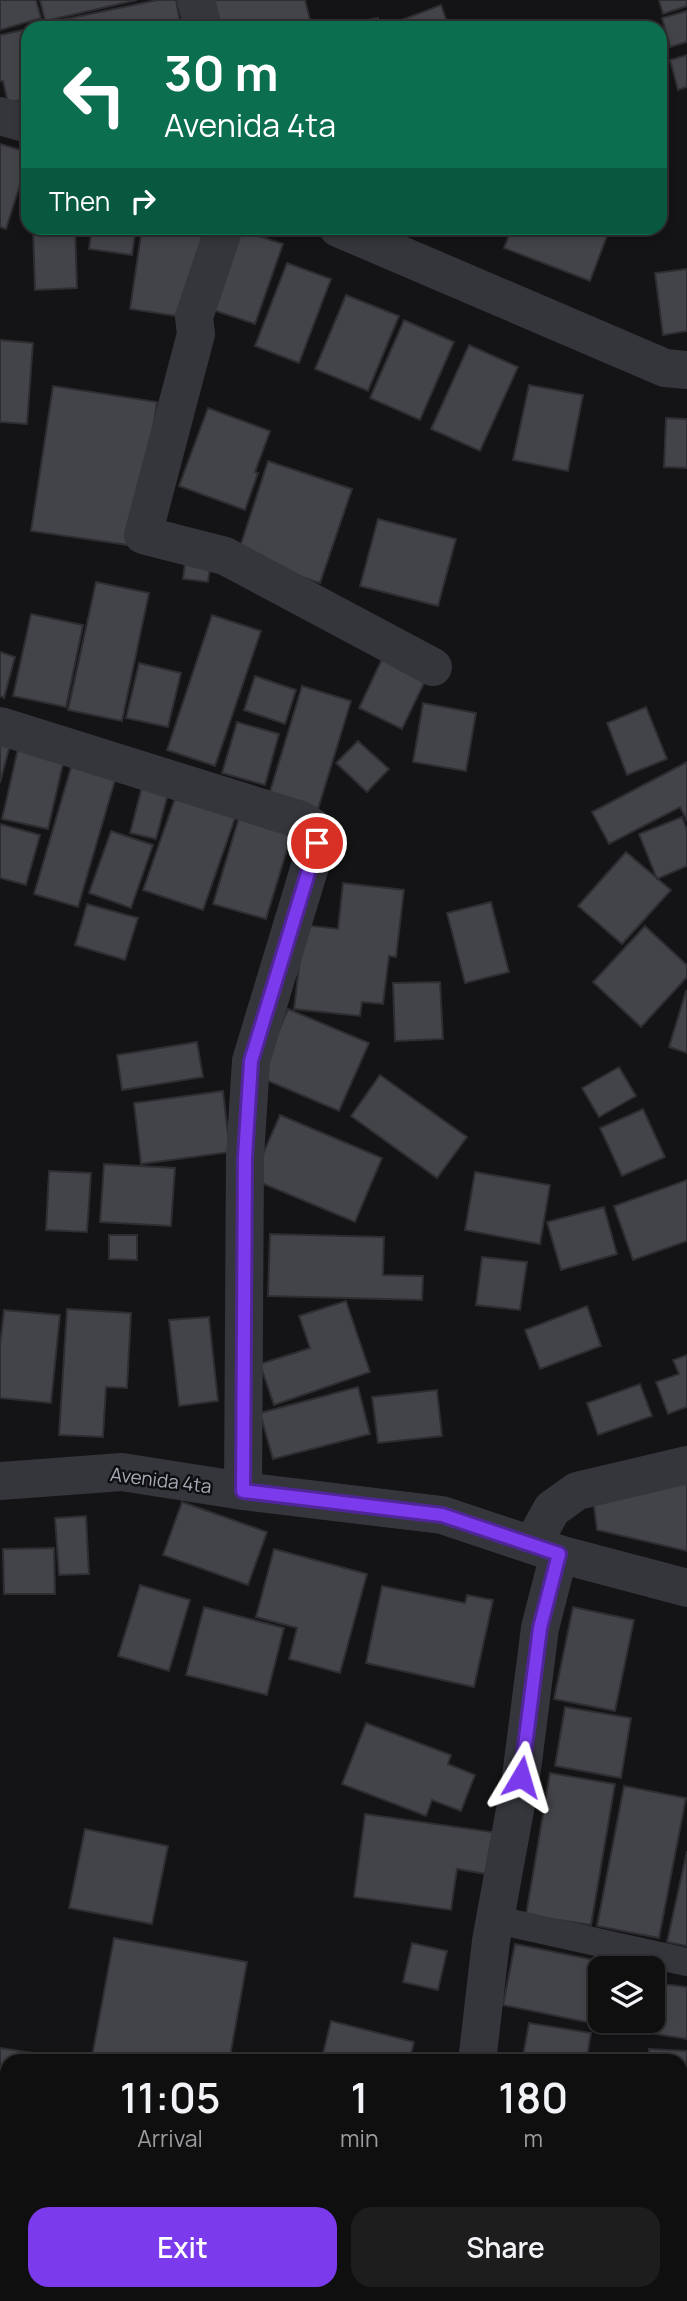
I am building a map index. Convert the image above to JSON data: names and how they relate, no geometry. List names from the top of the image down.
{
  "streets": {
    "street": ["Avenida 4ta"]
  },
  "page": {
    "turn": ["30 m", "Avenida 4ta"],
    "then": "Then",
    "eta": [
      "11:05",
      "Arrival",
      "1",
      "min",
      "180",
      "m"
    ],
    "buttons": ["Exit", "Share"]
  }
}
